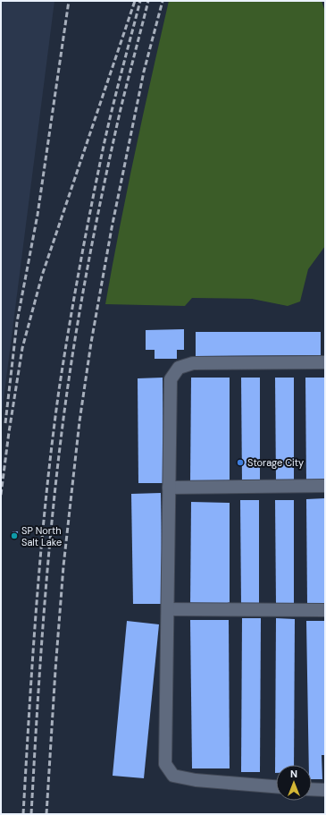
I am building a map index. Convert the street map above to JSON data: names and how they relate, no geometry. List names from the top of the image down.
{
  "places": ["Storage City", "SP North Salt Lake"],
  "north": "top"
}
